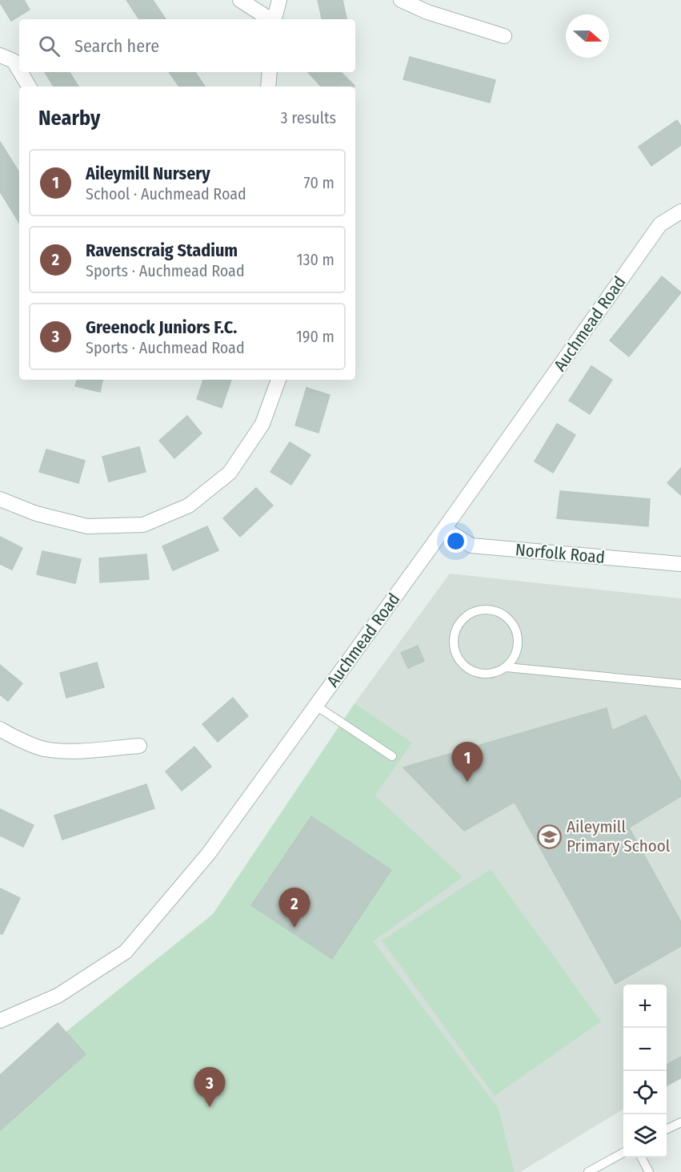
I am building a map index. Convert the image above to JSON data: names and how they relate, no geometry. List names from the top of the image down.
{
  "streets": {
    "street": ["Auchmead Road", "Norfolk Road"]
  },
  "crossings": [
    ["Auchmead Road", "Norfolk Road"]
  ],
  "places": {
    "school or university": ["Aileymill Primary School"]
  },
  "north": "right",
  "page": {
    "search": "Search here",
    "heading": ["Nearby", "3 results"],
    "list": [
      {
        "mark": "1",
        "name": "Aileymill Nursery",
        "note": "School · Auchmead Road",
        "value": "70 m"
      },
      {
        "mark": "2",
        "name": "Ravenscraig Stadium",
        "note": "Sports · Auchmead Road",
        "value": "130 m"
      },
      {
        "mark": "3",
        "name": "Greenock Juniors F.C.",
        "note": "Sports · Auchmead Road",
        "value": "190 m"
      }
    ],
    "pins": ["1", "2", "3"],
    "map_buttons": ["+", "−"]
  }
}
